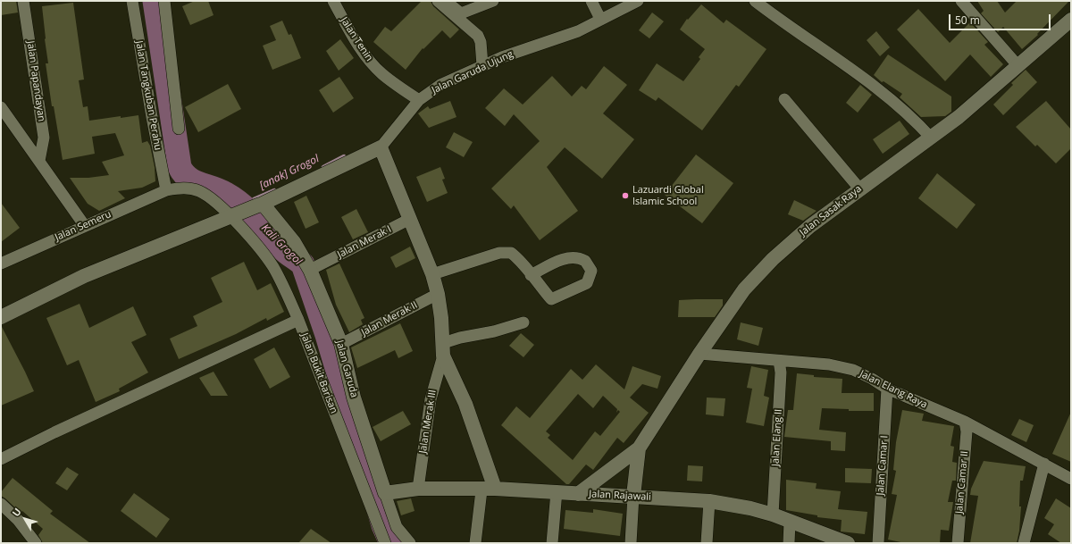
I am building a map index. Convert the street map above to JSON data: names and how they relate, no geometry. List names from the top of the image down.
{
  "streets": {
    "street": [
      "Jalan Tenin",
      "Jalan Garuda Ujung",
      "Jalan Papandayan",
      "Jalan Tangkuban Perahu",
      "Jalan Sasak Raya",
      "Jalan Semeru",
      "Jalan Merak I",
      "Jalan Merak II",
      "Jalan Garuda",
      "Jalan Bukit Barisan",
      "Jalan Elang Raya",
      "Jalan Merak III",
      "Jalan Elang II",
      "Jalan Camar I",
      "Jalan Camar II",
      "Jalan Rajawali"
    ]
  },
  "crossings": [
    ["Jalan Tenin", "Jalan Garuda Ujung"],
    ["Jalan Garuda Ujung", "Jalan Garuda"],
    ["Jalan Garuda Ujung", "Jalan Bukit Barisan"],
    ["Jalan Tangkuban Perahu", "Jalan Semeru"],
    ["Jalan Tangkuban Perahu", "Jalan Bukit Barisan"],
    ["Jalan Sasak Raya", "Jalan Elang Raya"],
    ["Jalan Sasak Raya", "Jalan Rajawali"],
    ["Jalan Semeru", "Jalan Bukit Barisan"],
    ["Jalan Merak I", "Jalan Garuda"],
    ["Jalan Merak II", "Jalan Garuda"],
    ["Jalan Garuda", "Jalan Rajawali"],
    ["Jalan Elang Raya", "Jalan Elang II"],
    ["Jalan Elang Raya", "Jalan Camar I"],
    ["Jalan Elang Raya", "Jalan Camar II"],
    ["Jalan Merak III", "Jalan Rajawali"],
    ["Jalan Elang II", "Jalan Rajawali"]
  ],
  "water": ["[anak] Grogol", "Kali Grogol"],
  "places": ["Lazuardi Global Islamic School"],
  "scale_bar": "50 m",
  "north": "top left"
}
